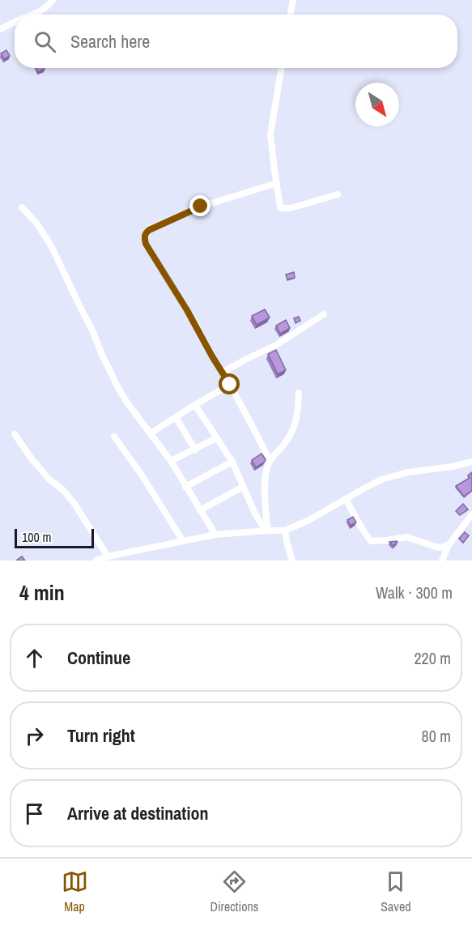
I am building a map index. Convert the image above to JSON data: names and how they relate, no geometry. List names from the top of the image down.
{
  "scale_bar": "100 m",
  "north": "bottom right",
  "page": {
    "search": "Search here",
    "scale": "100 m",
    "heading": ["4 min", "Walk · 300 m"],
    "list": [
      ["Continue", "220 m"],
      ["Turn right", "80 m"],
      "Arrive at destination"
    ],
    "nav": ["Map", "Directions", "Saved"]
  }
}
